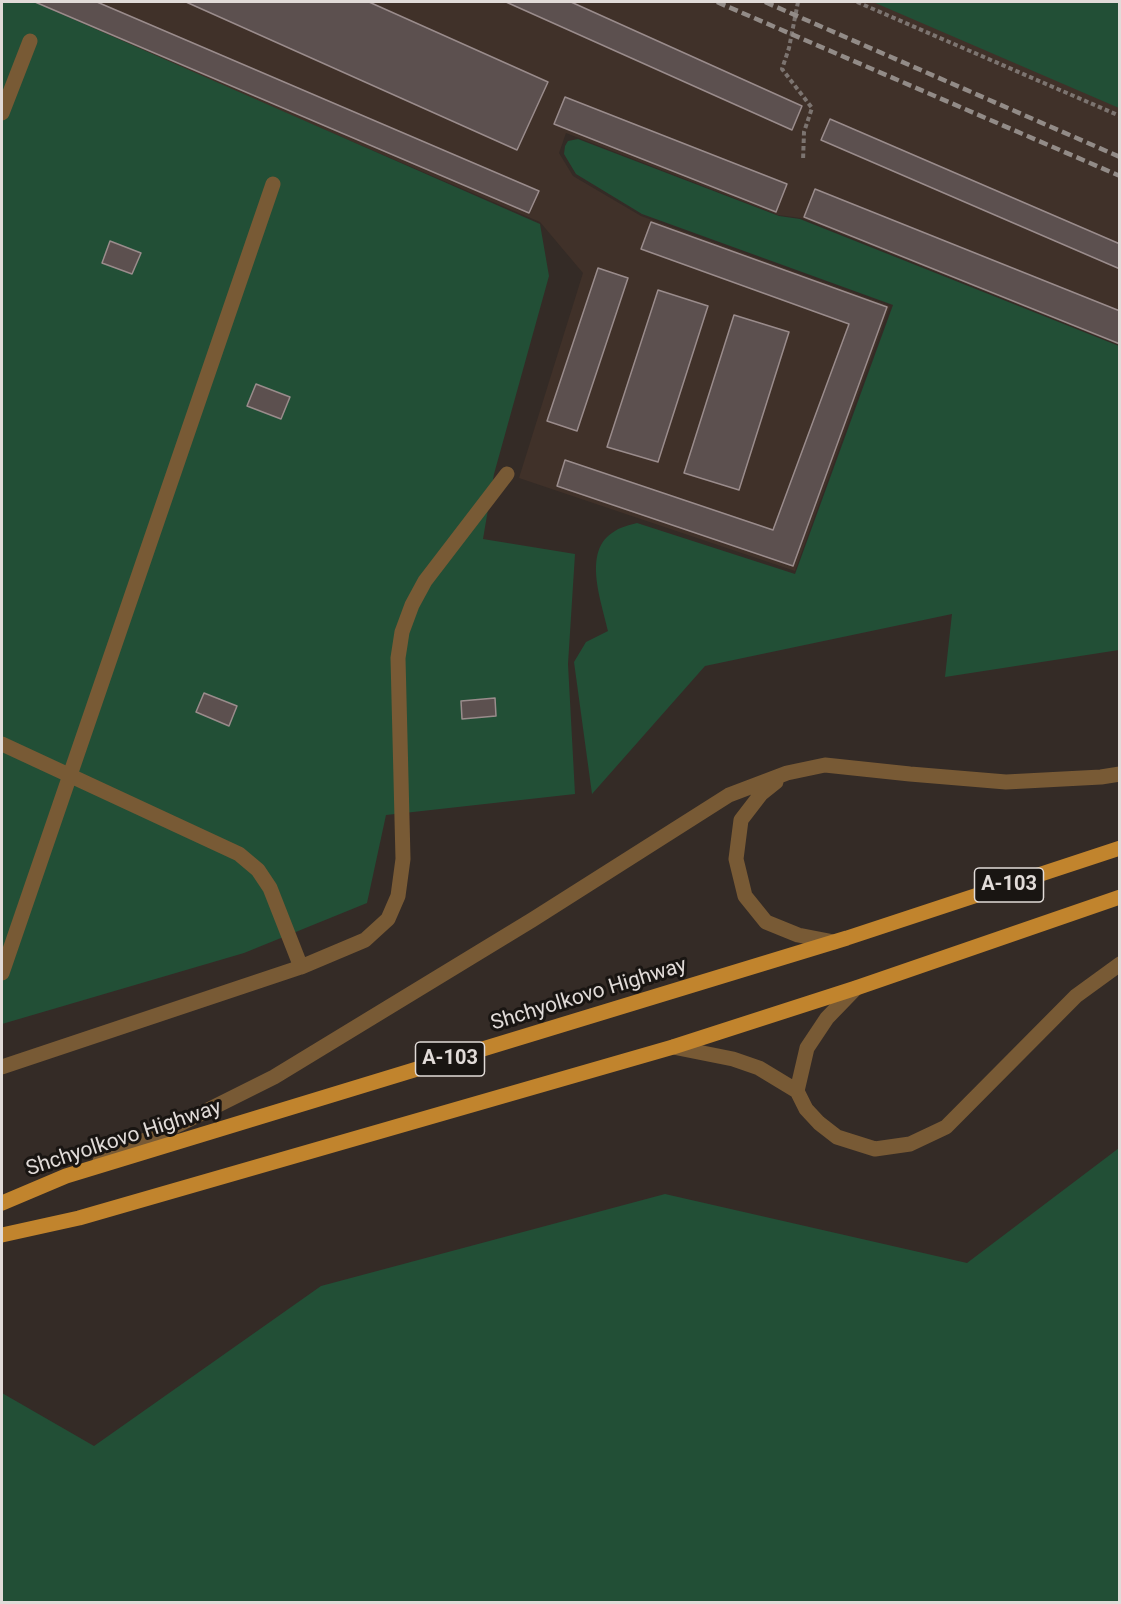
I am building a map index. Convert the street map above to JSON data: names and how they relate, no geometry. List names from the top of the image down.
{
  "streets": {
    "main road": ["А-103", "Shchyolkovo Highway"]
  }
}
